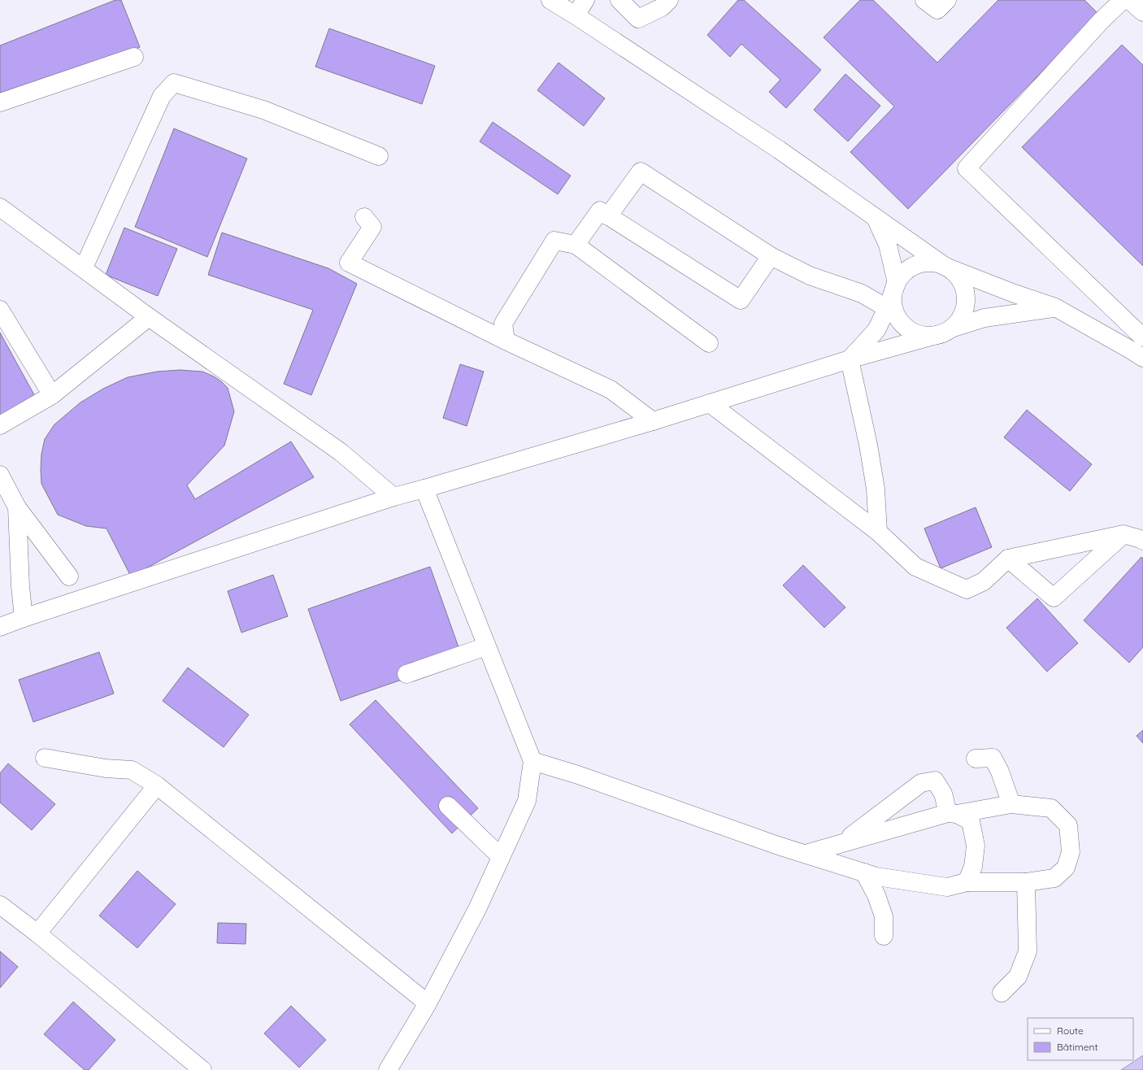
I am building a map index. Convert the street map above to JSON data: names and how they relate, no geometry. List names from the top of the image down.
{
  "legend": ["Route", "Bâtiment"]
}
